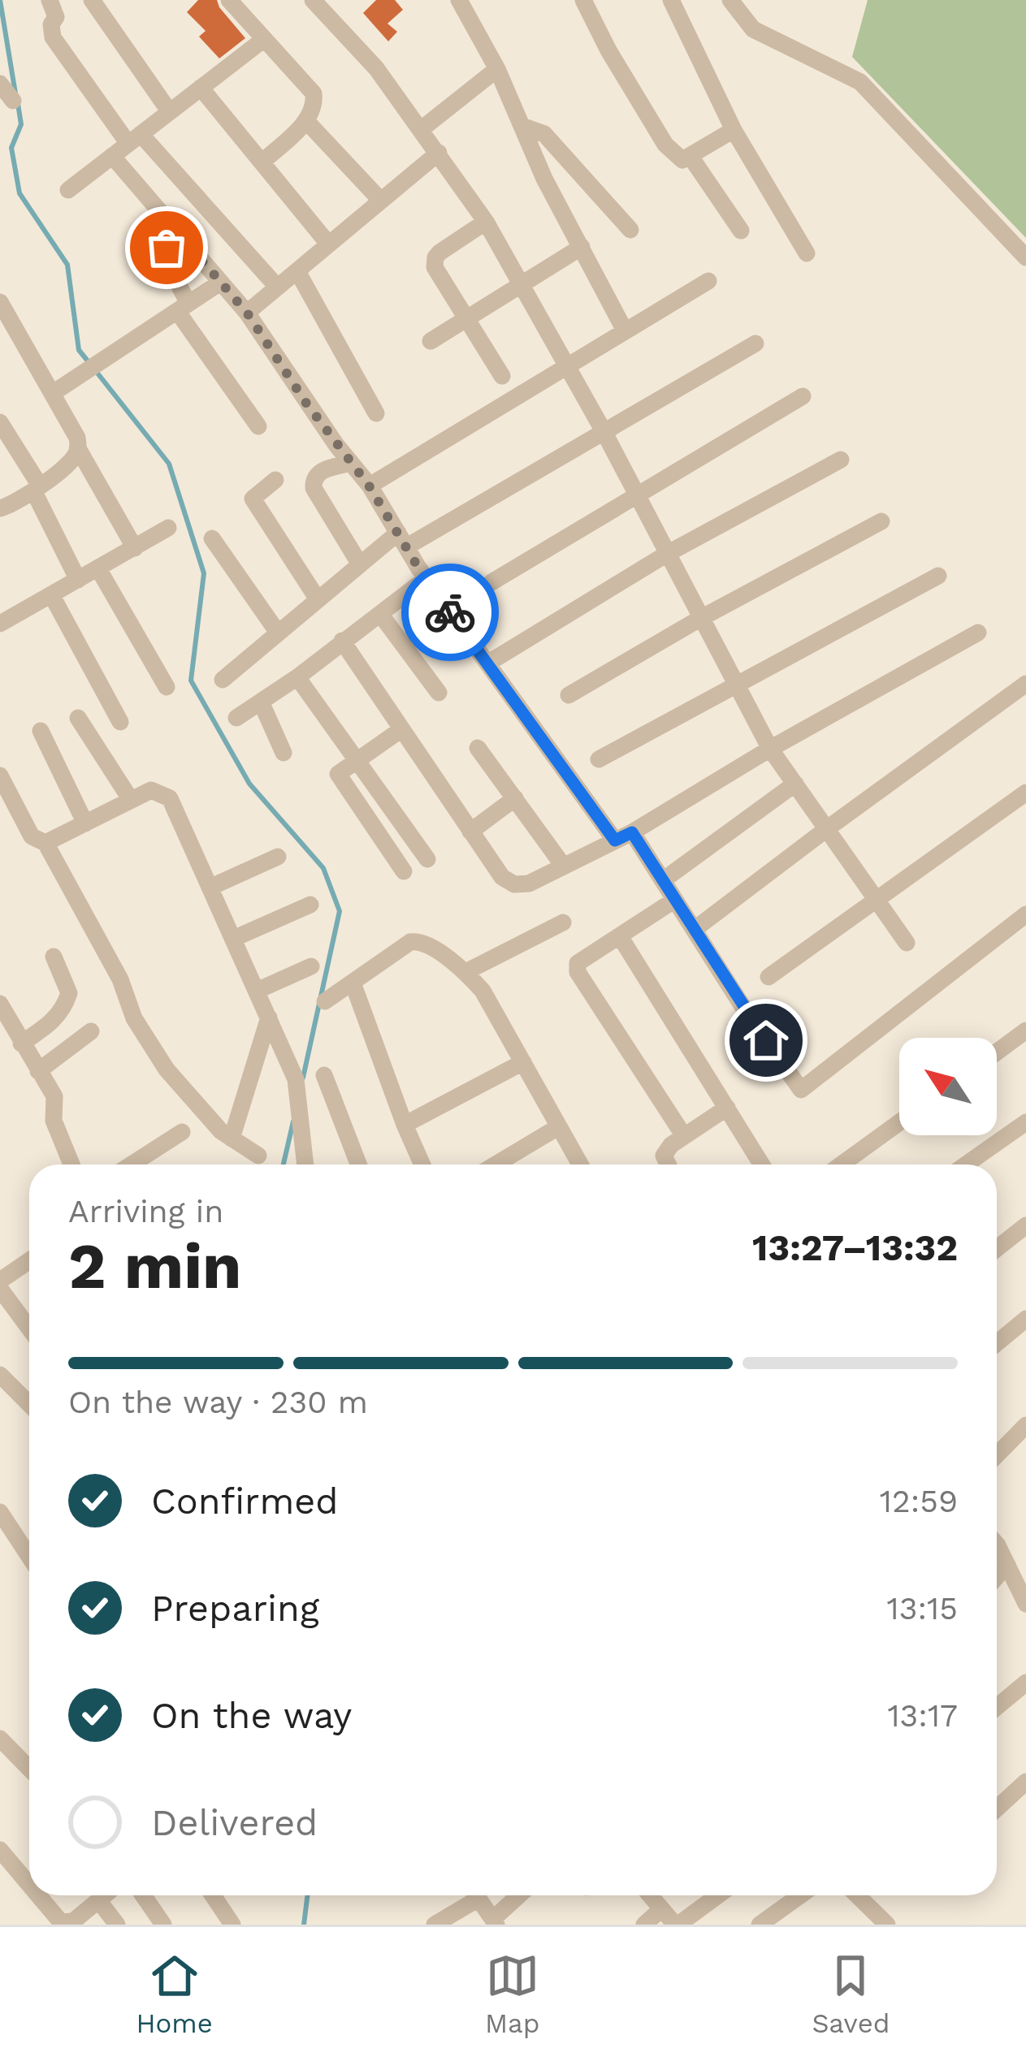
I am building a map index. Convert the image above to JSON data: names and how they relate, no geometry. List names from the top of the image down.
{
  "north": "top left",
  "page": {
    "heading": ["2 min", "Arriving in", "13:27–13:32"],
    "bar": "On the way · 230 m",
    "list": [
      ["Confirmed", "12:59"],
      ["Preparing", "13:15"],
      ["On the way", "13:17"],
      "Delivered"
    ],
    "tabs": ["Home", "Map", "Saved"]
  }
}
